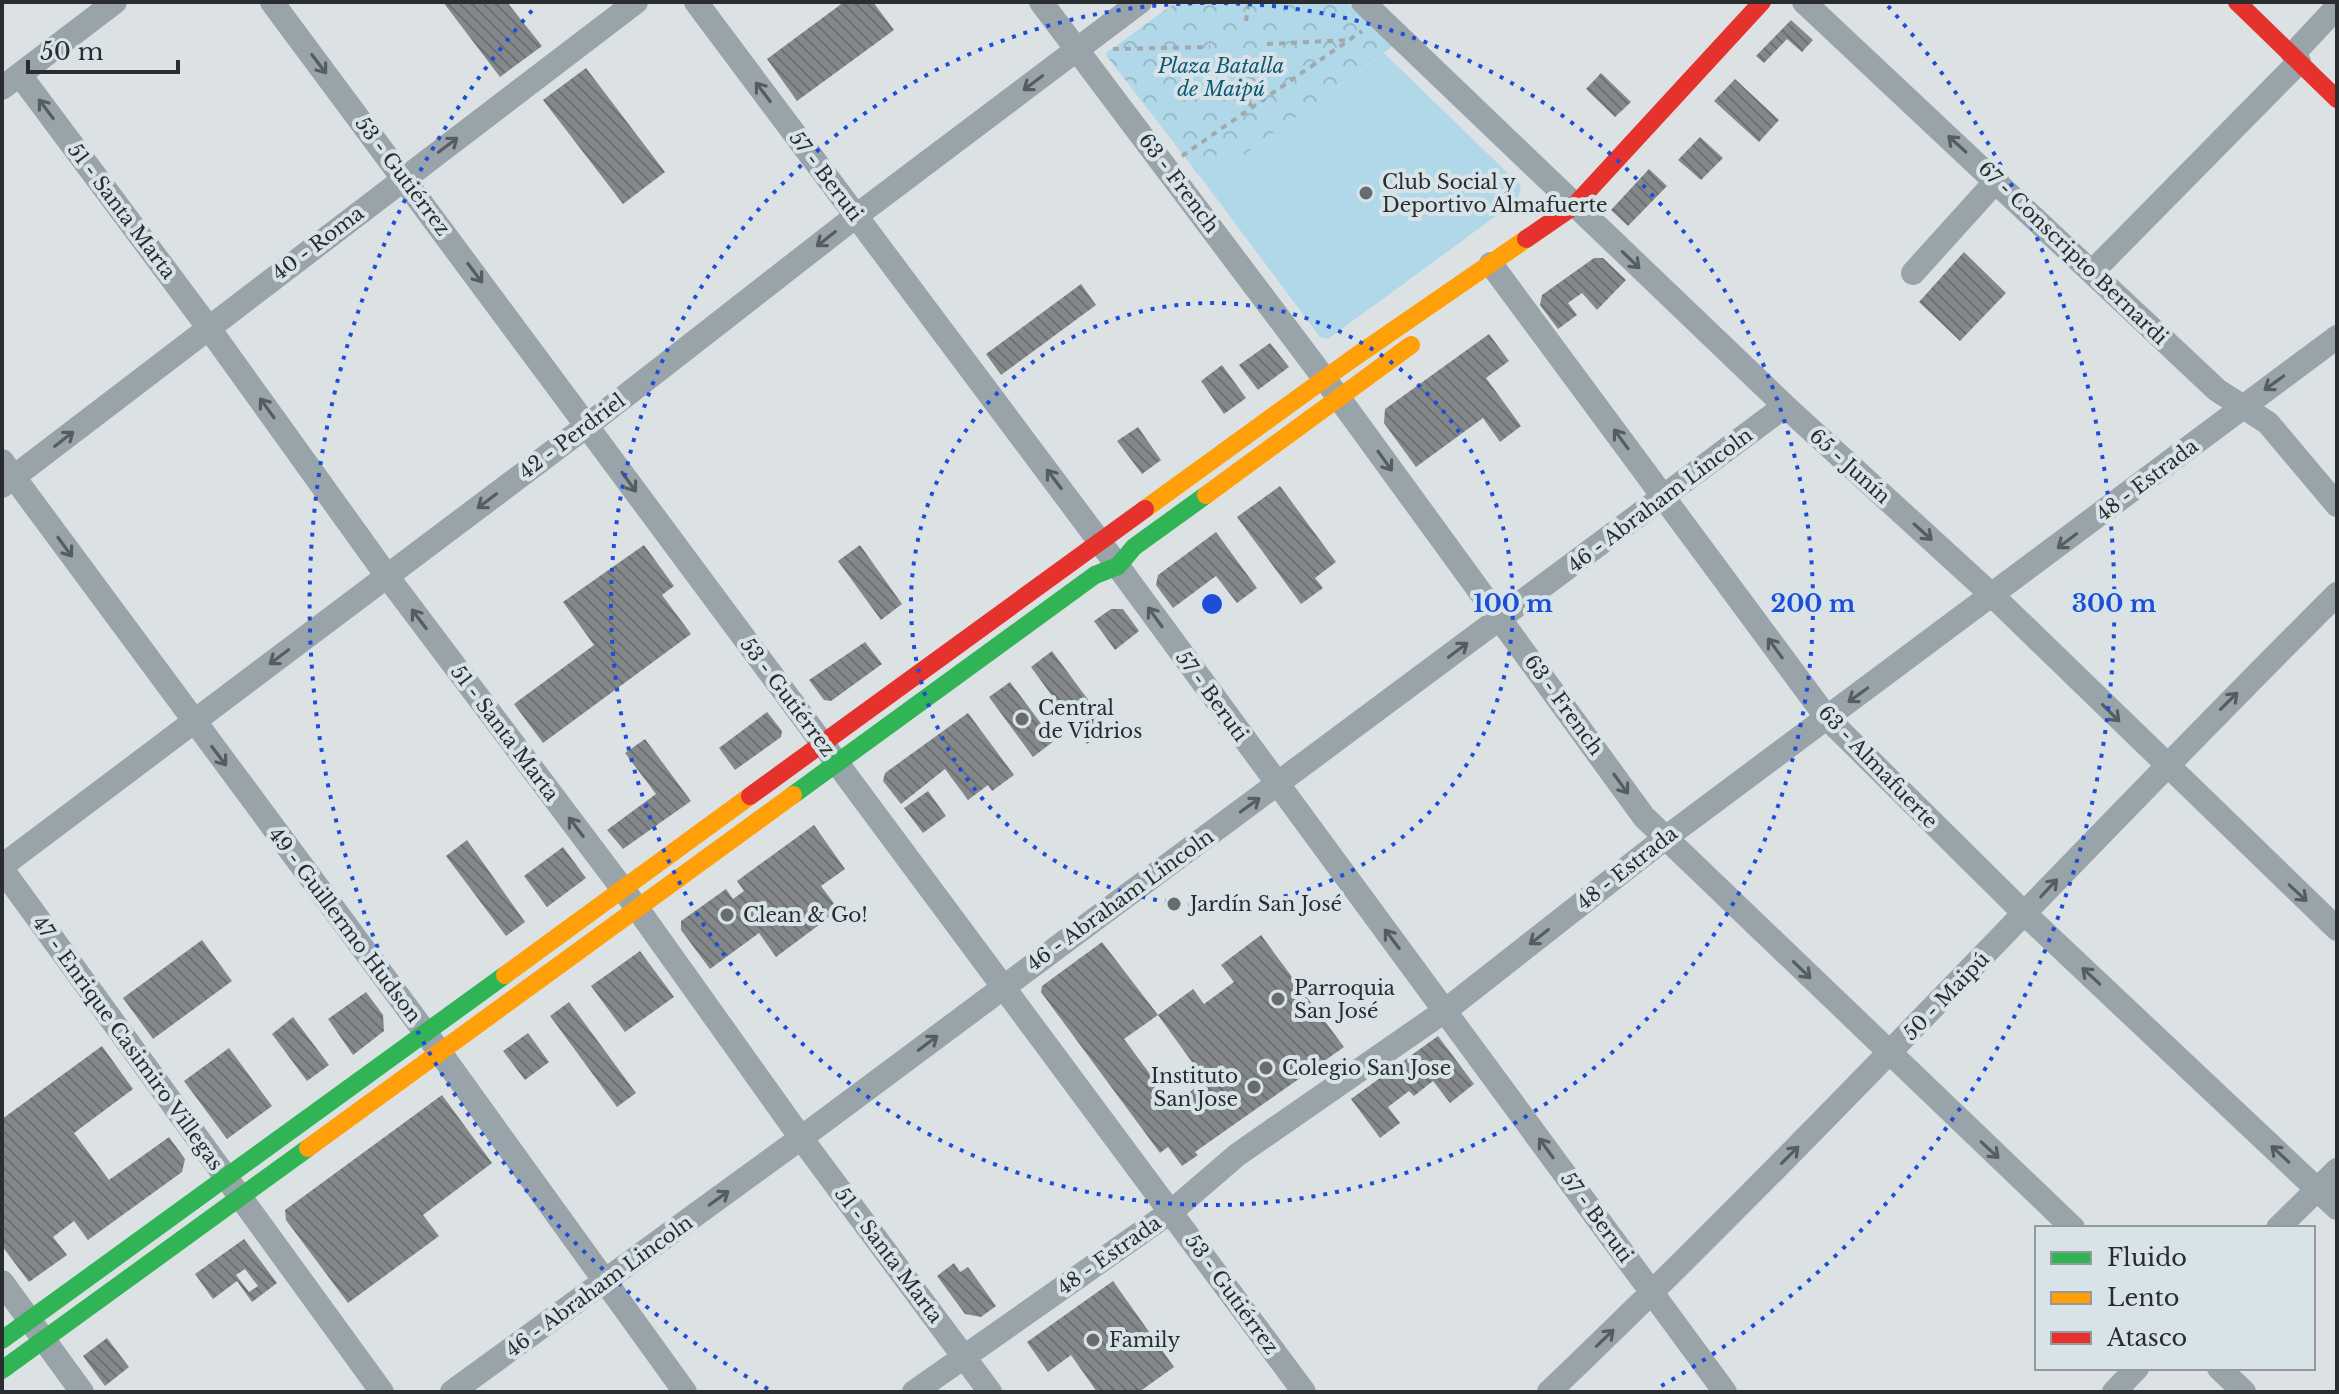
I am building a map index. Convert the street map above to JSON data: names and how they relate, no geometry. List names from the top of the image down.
{
  "streets": {
    "street": [
      "53 - Gutiérrez",
      "57 - Beruti",
      "63 - French",
      "51 - Santa Marta",
      "40 - Roma",
      "67 - Conscripto Bernardi",
      "42 - Perdriel",
      "65 - Junín",
      "48 - Estrada",
      "46 - Abraham Lincoln",
      "63 - Almafuerte",
      "49 - Guillermo Hudson",
      "50 - Maipú",
      "47 - Enrique Casimiro Villegas"
    ]
  },
  "crossings": [
    ["53 - Gutiérrez", "40 - Roma"],
    ["53 - Gutiérrez", "42 - Perdriel"],
    ["53 - Gutiérrez", "48 - Estrada"],
    ["53 - Gutiérrez", "46 - Abraham Lincoln"],
    ["57 - Beruti", "42 - Perdriel"],
    ["57 - Beruti", "48 - Estrada"],
    ["57 - Beruti", "46 - Abraham Lincoln"],
    ["57 - Beruti", "50 - Maipú"],
    ["63 - French", "42 - Perdriel"],
    ["63 - French", "48 - Estrada"],
    ["63 - French", "46 - Abraham Lincoln"],
    ["63 - French", "50 - Maipú"],
    ["51 - Santa Marta", "40 - Roma"],
    ["51 - Santa Marta", "42 - Perdriel"],
    ["51 - Santa Marta", "48 - Estrada"],
    ["51 - Santa Marta", "46 - Abraham Lincoln"],
    ["40 - Roma", "49 - Guillermo Hudson"],
    ["67 - Conscripto Bernardi", "48 - Estrada"],
    ["42 - Perdriel", "49 - Guillermo Hudson"],
    ["42 - Perdriel", "47 - Enrique Casimiro Villegas"],
    ["65 - Junín", "48 - Estrada"],
    ["65 - Junín", "46 - Abraham Lincoln"],
    ["65 - Junín", "50 - Maipú"],
    ["48 - Estrada", "63 - Almafuerte"],
    ["46 - Abraham Lincoln", "63 - Almafuerte"],
    ["46 - Abraham Lincoln", "49 - Guillermo Hudson"],
    ["63 - Almafuerte", "50 - Maipú"]
  ],
  "one_way": [
    "53 - Gutiérrez",
    "57 - Beruti",
    "63 - French",
    "51 - Santa Marta",
    "40 - Roma",
    "67 - Conscripto Bernardi",
    "42 - Perdriel",
    "65 - Junín",
    "48 - Estrada",
    "46 - Abraham Lincoln",
    "63 - Almafuerte",
    "49 - Guillermo Hudson",
    "50 - Maipú"
  ],
  "parks": ["Plaza Batalla de Maipú"],
  "places": [
    "Club Social y Deportivo Almafuerte",
    "Central de Vidrios",
    "Jardín San José",
    "Clean & Go!",
    "Parroquia San José",
    "Colegio San Jose",
    "Instituto San Jose",
    "Family"
  ],
  "legend": ["Fluido", "Lento", "Atasco"],
  "scale_bar": "50 m",
  "rings": ["100 m", "200 m", "300 m"]
}
